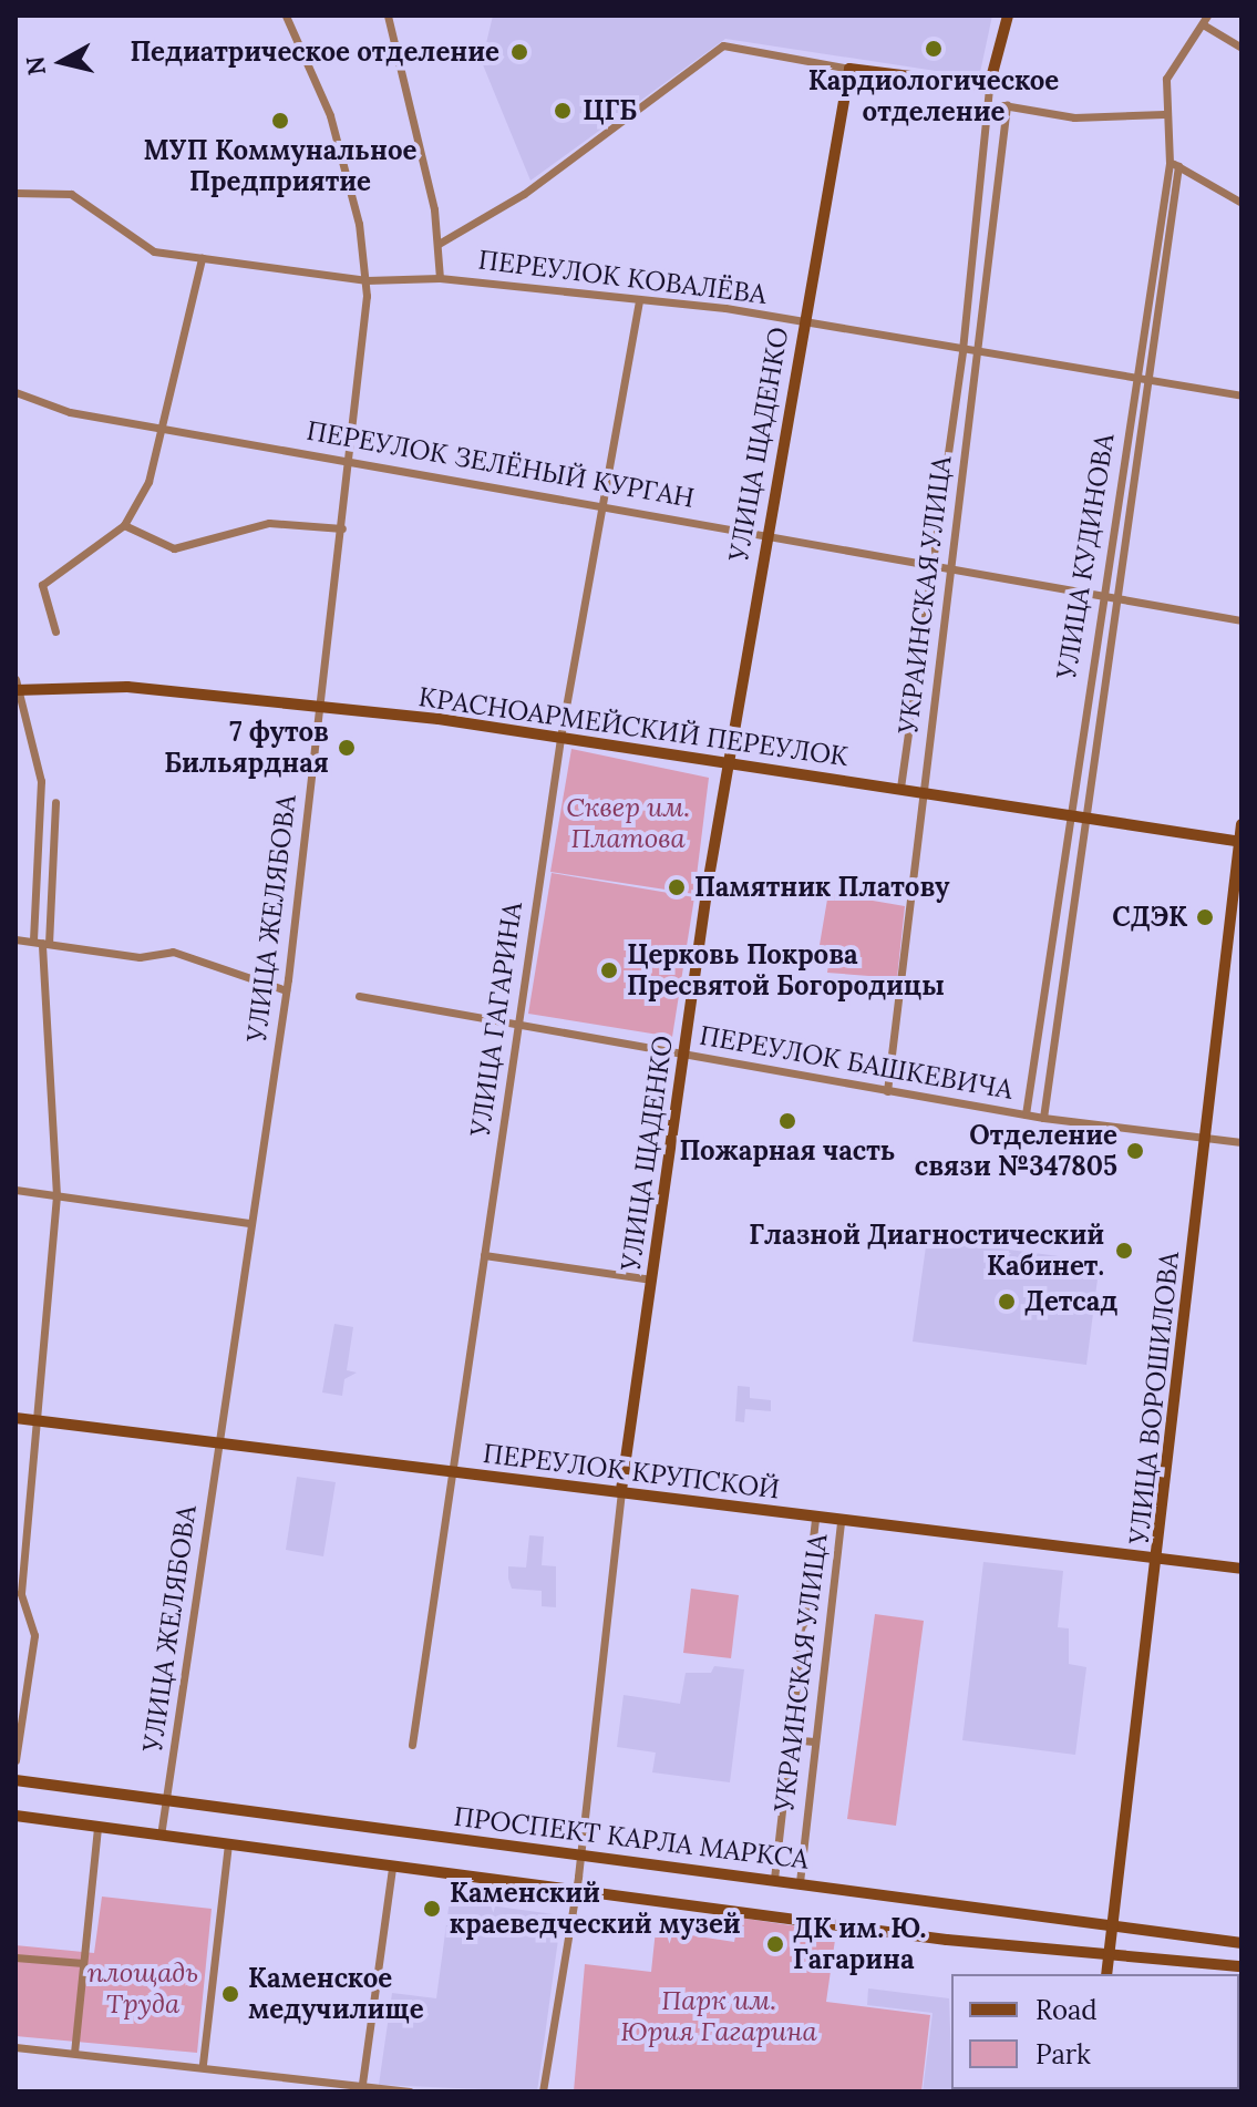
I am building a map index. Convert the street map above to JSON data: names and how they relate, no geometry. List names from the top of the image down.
{
  "streets": {
    "street": [
      "ПЕРЕУЛОК КОВАЛЁВА",
      "УЛИЦА ЩАДЕНКО",
      "ПЕРЕУЛОК ЗЕЛЁНЫЙ КУРГАН",
      "УЛИЦА КУДИНОВА",
      "УКРАИНСКАЯ УЛИЦА",
      "КРАСНОАРМЕЙСКИЙ ПЕРЕУЛОК",
      "УЛИЦА ЖЕЛЯБОВА",
      "УЛИЦА ГАГАРИНА",
      "ПЕРЕУЛОК БАШКЕВИЧА",
      "УЛИЦА ВОРОШИЛОВА",
      "ПЕРЕУЛОК КРУПСКОЙ",
      "ПРОСПЕКТ КАРЛА МАРКСА"
    ]
  },
  "crossings": [
    ["ПЕРЕУЛОК КОВАЛЁВА", "УЛИЦА ЩАДЕНКО"],
    ["ПЕРЕУЛОК КОВАЛЁВА", "УЛИЦА КУДИНОВА"],
    ["ПЕРЕУЛОК КОВАЛЁВА", "УКРАИНСКАЯ УЛИЦА"],
    ["ПЕРЕУЛОК КОВАЛЁВА", "УЛИЦА ЖЕЛЯБОВА"],
    ["ПЕРЕУЛОК КОВАЛЁВА", "УЛИЦА ГАГАРИНА"],
    ["УЛИЦА ЩАДЕНКО", "ПЕРЕУЛОК ЗЕЛЁНЫЙ КУРГАН"],
    ["УЛИЦА ЩАДЕНКО", "КРАСНОАРМЕЙСКИЙ ПЕРЕУЛОК"],
    ["УЛИЦА ЩАДЕНКО", "ПЕРЕУЛОК БАШКЕВИЧА"],
    ["УЛИЦА ЩАДЕНКО", "ПЕРЕУЛОК КРУПСКОЙ"],
    ["УЛИЦА ЩАДЕНКО", "ПРОСПЕКТ КАРЛА МАРКСА"],
    ["ПЕРЕУЛОК ЗЕЛЁНЫЙ КУРГАН", "УЛИЦА КУДИНОВА"],
    ["ПЕРЕУЛОК ЗЕЛЁНЫЙ КУРГАН", "УКРАИНСКАЯ УЛИЦА"],
    ["ПЕРЕУЛОК ЗЕЛЁНЫЙ КУРГАН", "УЛИЦА ЖЕЛЯБОВА"],
    ["ПЕРЕУЛОК ЗЕЛЁНЫЙ КУРГАН", "УЛИЦА ГАГАРИНА"],
    ["УЛИЦА КУДИНОВА", "КРАСНОАРМЕЙСКИЙ ПЕРЕУЛОК"],
    ["УЛИЦА КУДИНОВА", "ПЕРЕУЛОК БАШКЕВИЧА"],
    ["УКРАИНСКАЯ УЛИЦА", "КРАСНОАРМЕЙСКИЙ ПЕРЕУЛОК"],
    ["УКРАИНСКАЯ УЛИЦА", "ПЕРЕУЛОК БАШКЕВИЧА"],
    ["УКРАИНСКАЯ УЛИЦА", "ПЕРЕУЛОК КРУПСКОЙ"],
    ["УКРАИНСКАЯ УЛИЦА", "ПРОСПЕКТ КАРЛА МАРКСА"],
    ["КРАСНОАРМЕЙСКИЙ ПЕРЕУЛОК", "УЛИЦА ЖЕЛЯБОВА"],
    ["КРАСНОАРМЕЙСКИЙ ПЕРЕУЛОК", "УЛИЦА ГАГАРИНА"],
    ["КРАСНОАРМЕЙСКИЙ ПЕРЕУЛОК", "УЛИЦА ВОРОШИЛОВА"],
    ["УЛИЦА ЖЕЛЯБОВА", "ПЕРЕУЛОК КРУПСКОЙ"],
    ["УЛИЦА ЖЕЛЯБОВА", "ПРОСПЕКТ КАРЛА МАРКСА"],
    ["УЛИЦА ГАГАРИНА", "ПЕРЕУЛОК БАШКЕВИЧА"],
    ["УЛИЦА ГАГАРИНА", "ПЕРЕУЛОК КРУПСКОЙ"],
    ["ПЕРЕУЛОК БАШКЕВИЧА", "УЛИЦА ВОРОШИЛОВА"],
    ["УЛИЦА ВОРОШИЛОВА", "ПЕРЕУЛОК КРУПСКОЙ"],
    ["УЛИЦА ВОРОШИЛОВА", "ПРОСПЕКТ КАРЛА МАРКСА"]
  ],
  "parks": ["Сквер им. Платова", "площадь Труда", "Парк им. Юрия Гагарина"],
  "places": [
    "Кардиологическое отделение",
    "Педиатрическое отделение",
    "ЦГБ",
    "МУП Коммунальное Предприятие",
    "7 футов Бильярдная",
    "Памятник Платову",
    "СДЭК",
    "Церковь Покрова Пресвятой Богородицы",
    "Пожарная часть",
    "Отделение связи №347805",
    "Глазной Диагностический Кабинет.",
    "Детсад",
    "Каменский краеведческий музей",
    "ДК им. Ю. Гагарина",
    "Каменское медучилище"
  ],
  "legend": ["Road", "Park"],
  "north": "left"
}
